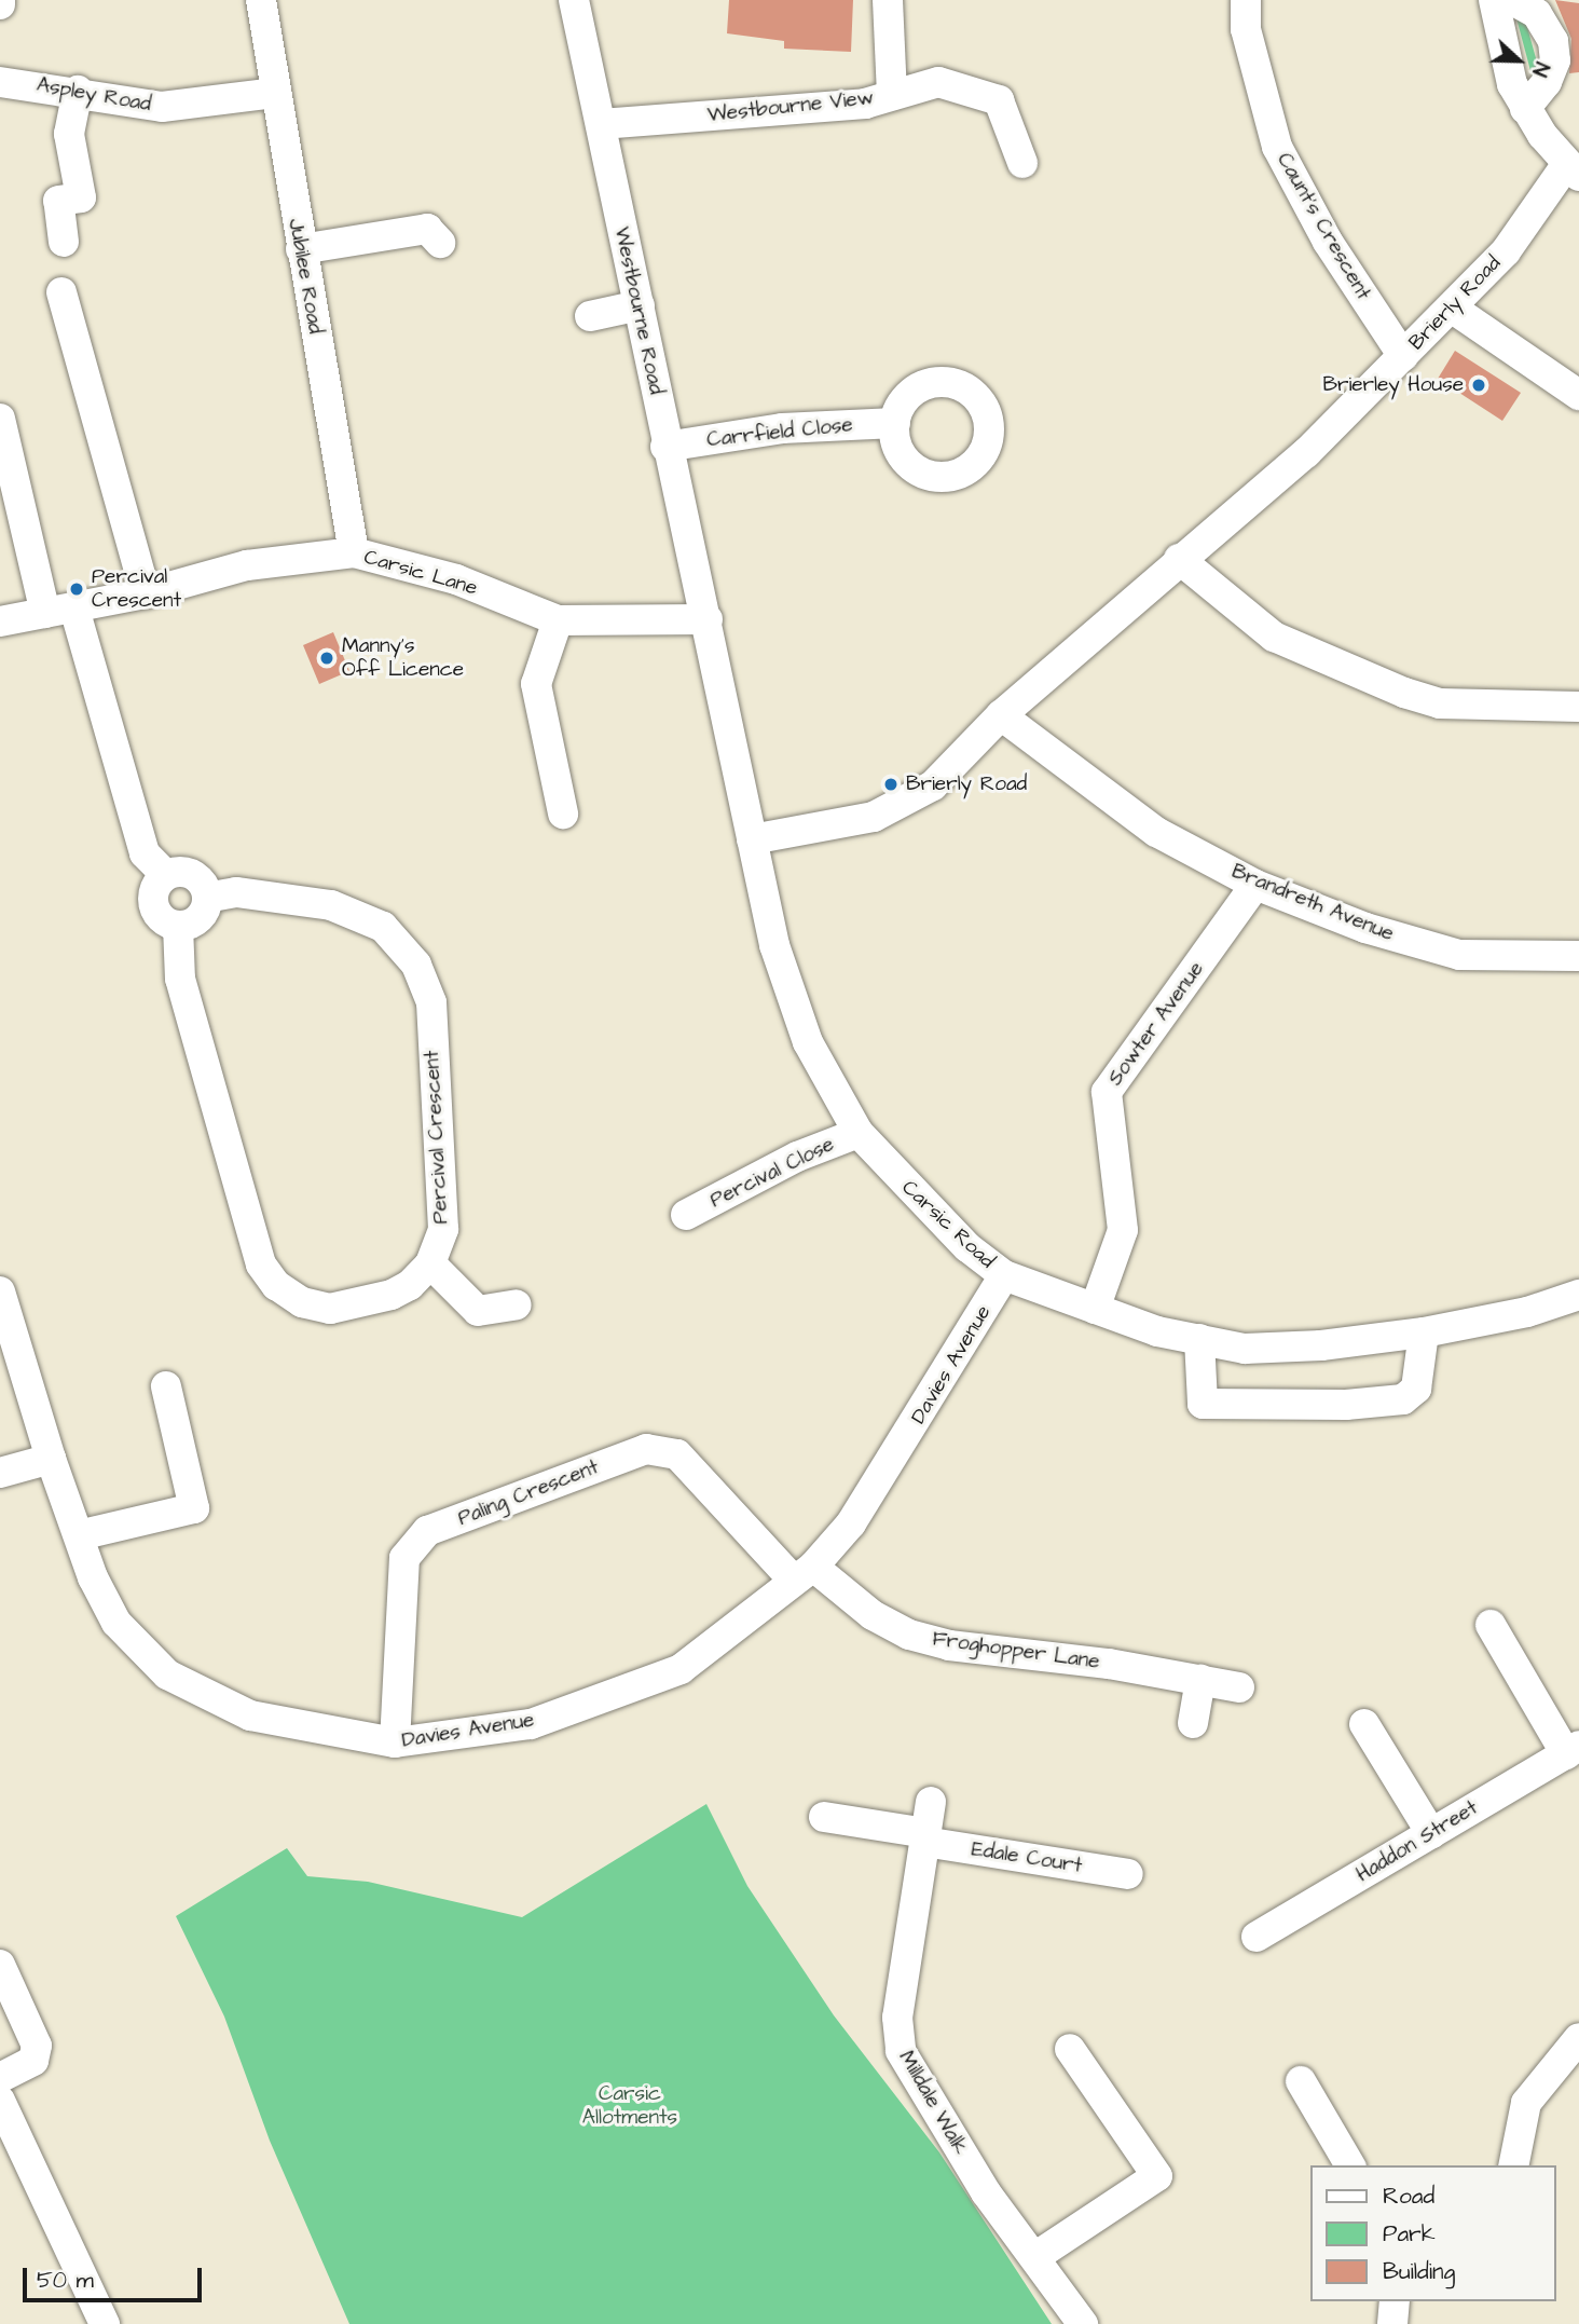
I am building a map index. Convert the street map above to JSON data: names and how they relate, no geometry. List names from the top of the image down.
{
  "streets": {
    "street": [
      "Aspley Road",
      "Westbourne View",
      "Caunt's Crescent",
      "Jubilee Road",
      "Brierly Road",
      "Westbourne Road",
      "Carrfield Close",
      "Carsic Lane",
      "Brandreth Avenue",
      "Sowter Avenue",
      "Percival Crescent",
      "Percival Close",
      "Carsic Road",
      "Davies Avenue",
      "Paling Crescent",
      "Froghopper Lane",
      "Haddon Street",
      "Edale Court",
      "Milldale Walk"
    ]
  },
  "crossings": [
    ["Aspley Road", "Jubilee Road"],
    ["Westbourne View", "Westbourne Road"],
    ["Caunt's Crescent", "Brierly Road"],
    ["Jubilee Road", "Carsic Lane"],
    ["Brierly Road", "Brandreth Avenue"],
    ["Brierly Road", "Carsic Road"],
    ["Westbourne Road", "Carrfield Close"],
    ["Westbourne Road", "Carsic Lane"],
    ["Westbourne Road", "Carsic Road"],
    ["Carsic Lane", "Carsic Road"],
    ["Brandreth Avenue", "Sowter Avenue"],
    ["Sowter Avenue", "Carsic Road"],
    ["Percival Close", "Carsic Road"],
    ["Carsic Road", "Davies Avenue"],
    ["Davies Avenue", "Paling Crescent"],
    ["Davies Avenue", "Froghopper Lane"],
    ["Paling Crescent", "Froghopper Lane"],
    ["Edale Court", "Milldale Walk"]
  ],
  "parks": ["Carsic Allotments"],
  "places": [
    "Brierley House",
    "Percival Crescent",
    "Manny's Off Licence",
    "Brierly Road"
  ],
  "legend": ["Road", "Park", "Building"],
  "scale_bar": "50 m",
  "north": "right"
}
